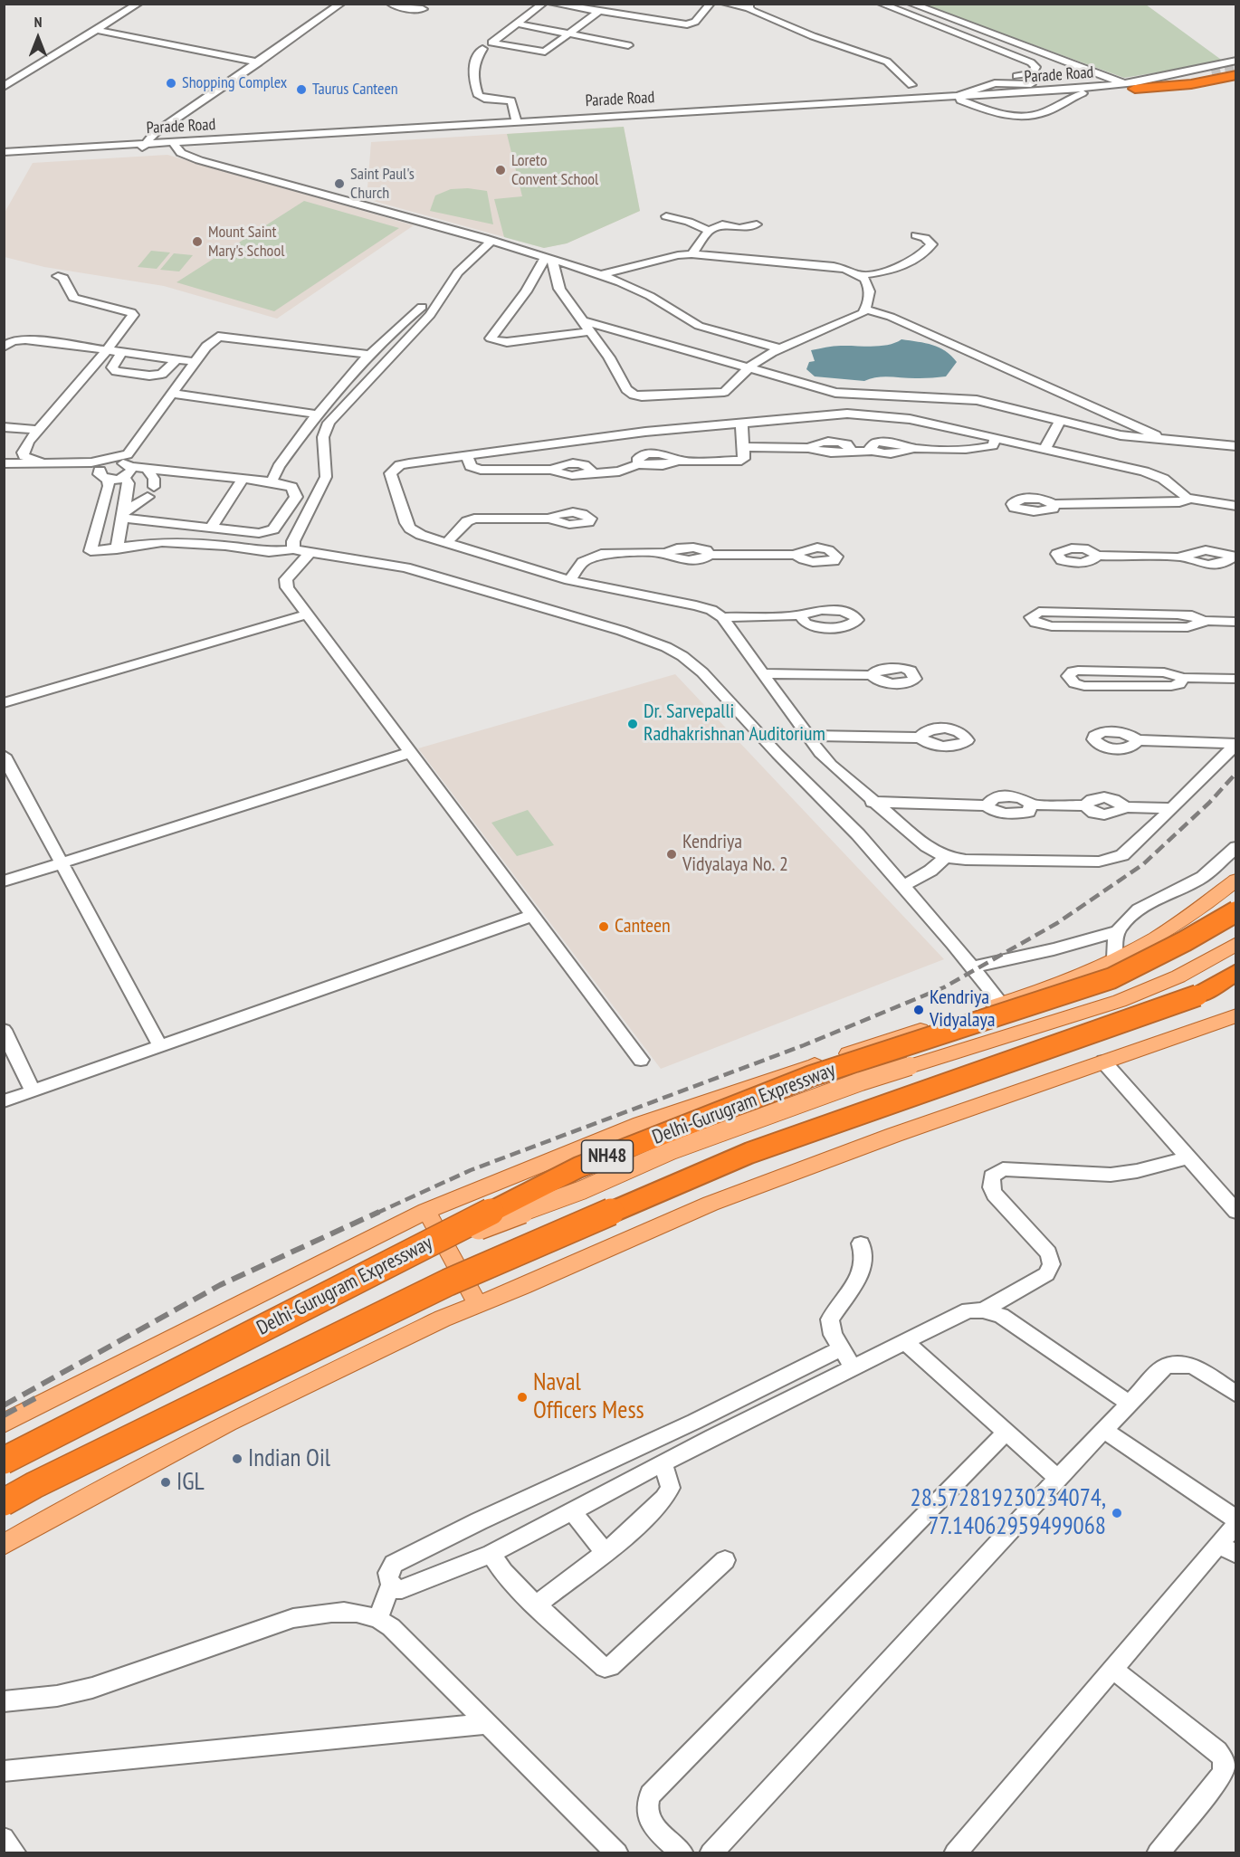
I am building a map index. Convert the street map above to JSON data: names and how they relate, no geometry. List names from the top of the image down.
{
  "streets": {
    "highway": ["Delhi-Gurugram Expressway", "NH48"],
    "street": ["Parade Road"]
  },
  "places": [
    "Shopping Complex",
    "Taurus Canteen",
    "Loreto Convent School",
    "Saint Paul's Church",
    "Mount Saint Mary's School",
    "Dr. Sarvepalli Radhakrishnan Auditorium",
    "Kendriya Vidyalaya No. 2",
    "Canteen",
    "Kendriya Vidyalaya",
    "Naval Officers Mess",
    "Indian Oil",
    "IGL",
    "28.572819230234074, 77.14062959499068"
  ],
  "north": "top"
}
